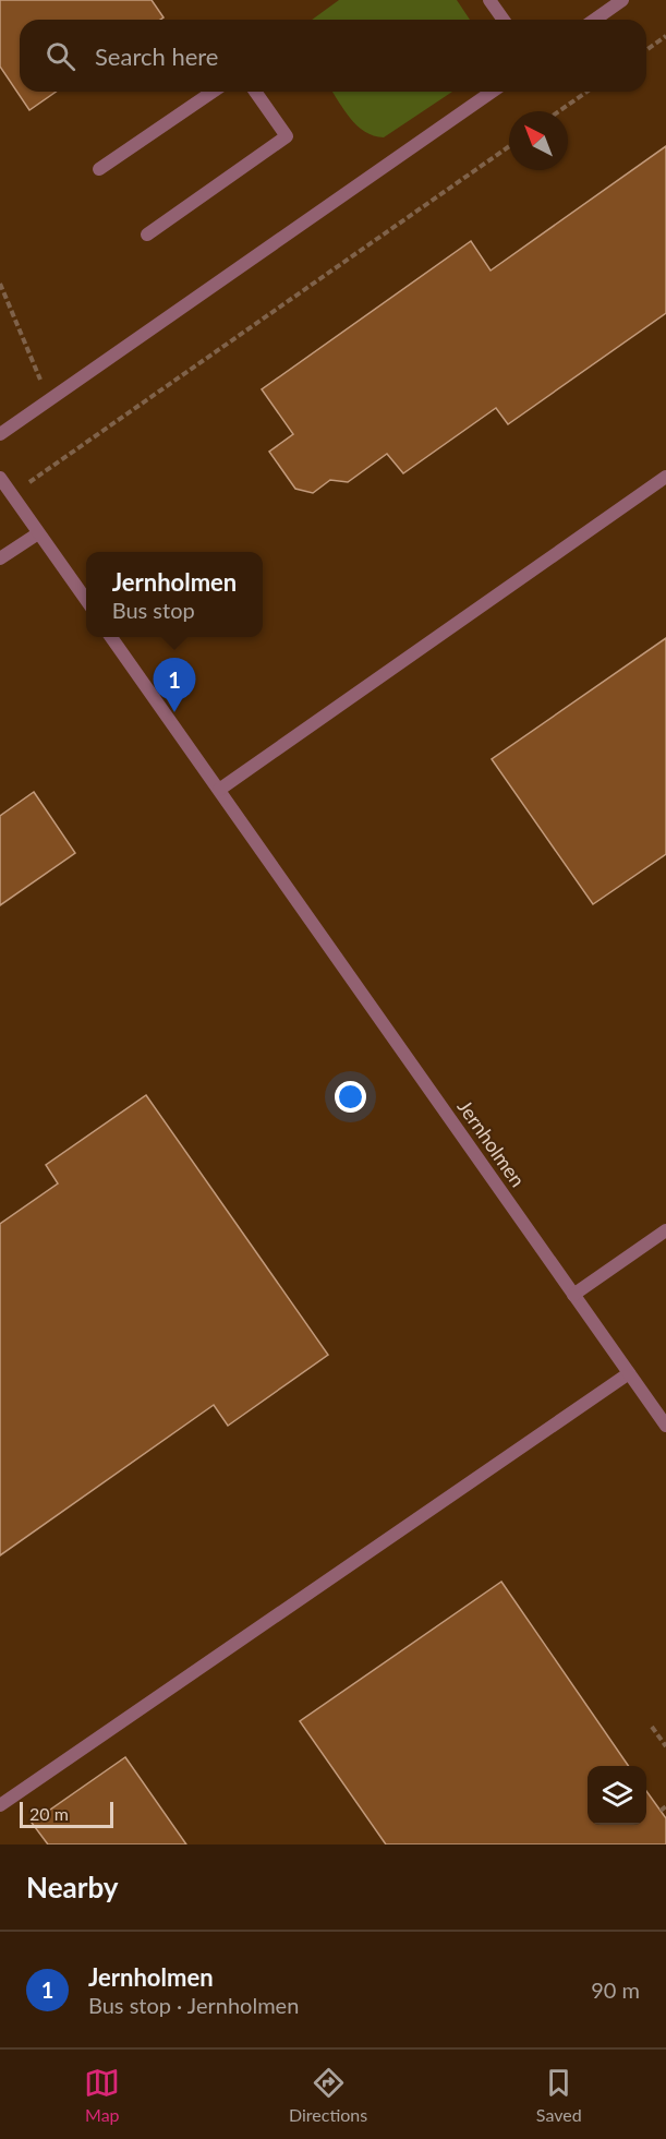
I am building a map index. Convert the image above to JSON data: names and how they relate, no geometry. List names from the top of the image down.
{
  "streets": {
    "street": ["Jernholmen"]
  },
  "scale_bar": "20 m",
  "north": "top left",
  "page": {
    "search": "Search here",
    "popup": ["Jernholmen", "Bus stop"],
    "pins": "1",
    "scale": "20 m",
    "heading": "Nearby",
    "list": [
      {
        "mark": "1",
        "name": "Jernholmen",
        "note": "Bus stop · Jernholmen",
        "value": "90 m"
      }
    ],
    "nav": ["Map", "Directions", "Saved"]
  }
}
